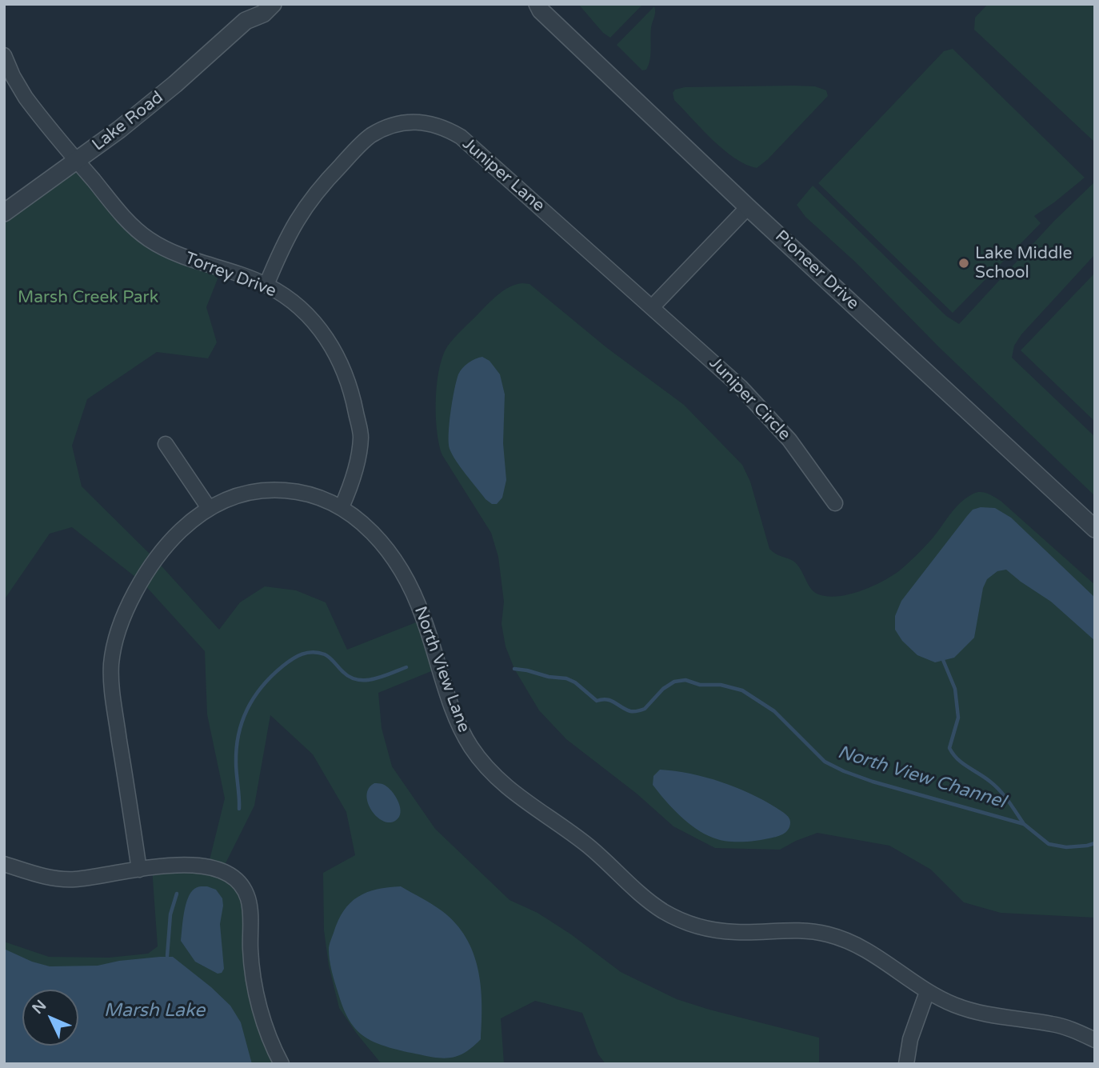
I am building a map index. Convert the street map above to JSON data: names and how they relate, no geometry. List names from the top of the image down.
{
  "streets": {
    "street": [
      "Lake Road",
      "Juniper Lane",
      "Pioneer Drive",
      "Torrey Drive",
      "Juniper Circle",
      "North View Lane"
    ]
  },
  "crossings": [
    ["Lake Road", "Torrey Drive"],
    ["Juniper Lane", "Torrey Drive"],
    ["Juniper Lane", "Juniper Circle"],
    ["Torrey Drive", "North View Lane"]
  ],
  "water": ["North View Channel", "Marsh Lake"],
  "parks": ["Marsh Creek Park"],
  "places": ["Lake Middle School"],
  "north": "top left"
}
